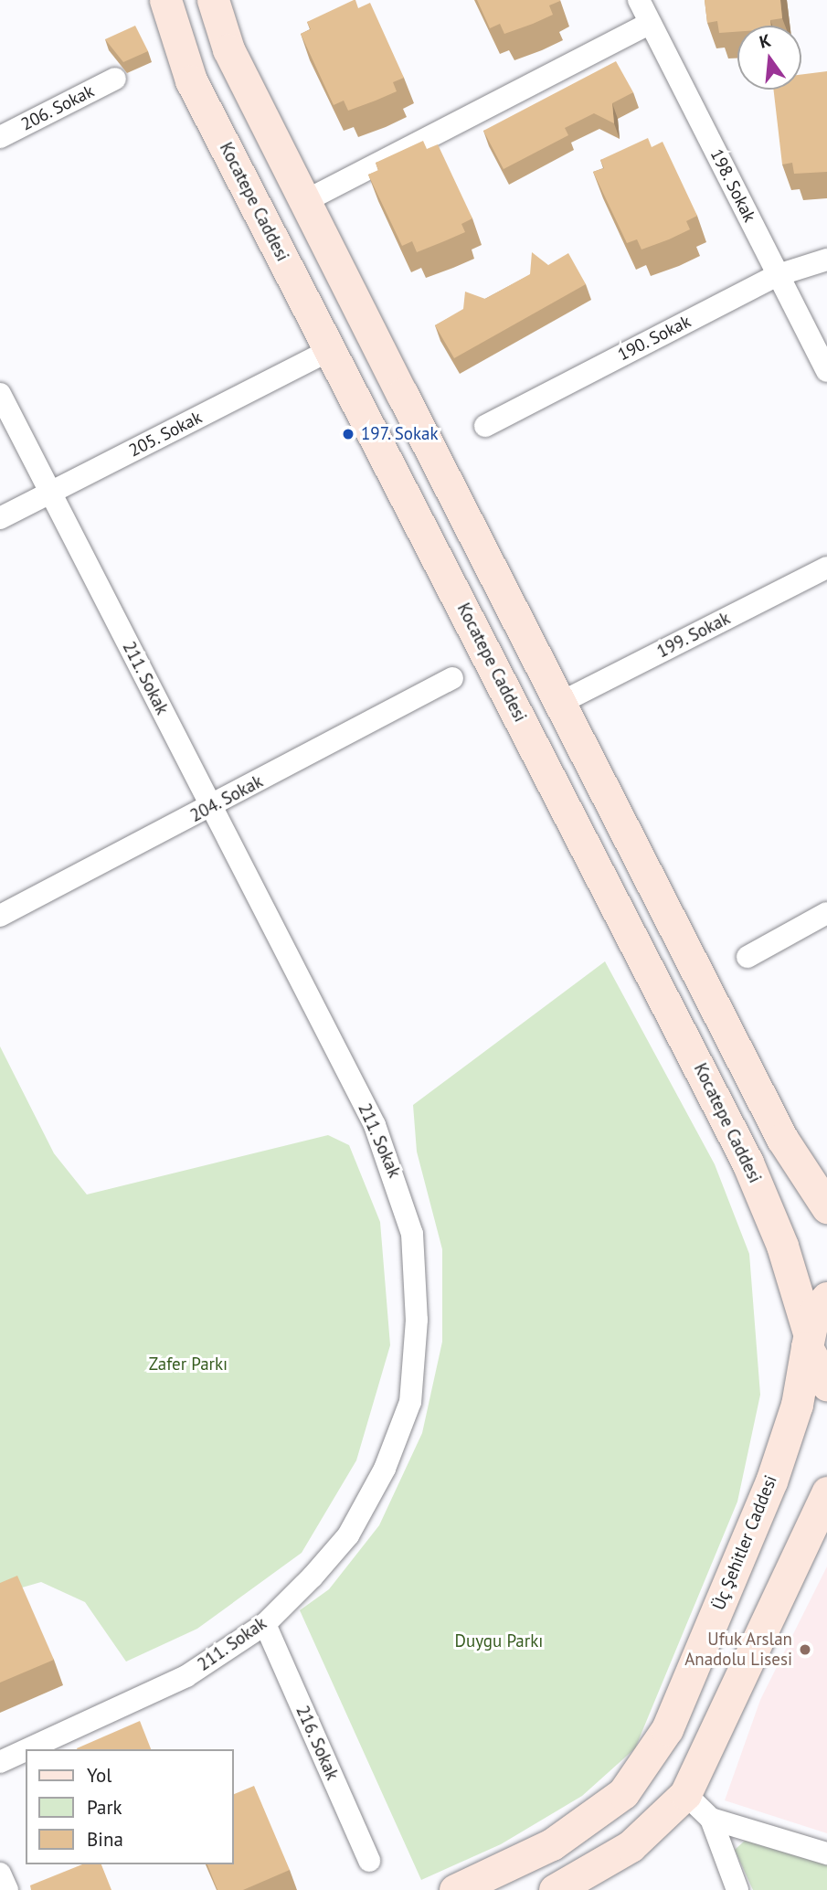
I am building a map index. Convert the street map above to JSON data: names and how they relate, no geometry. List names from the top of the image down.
{
  "streets": {
    "main road": ["Kocatepe Caddesi", "Üç Şehitler Caddesi"],
    "street": [
      "206. Sokak",
      "198. Sokak",
      "190. Sokak",
      "205. Sokak",
      "199. Sokak",
      "211. Sokak",
      "204. Sokak",
      "216. Sokak"
    ]
  },
  "crossings": [
    ["198. Sokak", "190. Sokak"],
    ["Kocatepe Caddesi", "205. Sokak"],
    ["Kocatepe Caddesi", "Üç Şehitler Caddesi"],
    ["205. Sokak", "211. Sokak"],
    ["211. Sokak", "204. Sokak"],
    ["211. Sokak", "216. Sokak"]
  ],
  "parks": ["Zafer Parkı", "Duygu Parkı"],
  "places": ["197. Sokak", "Ufuk Arslan Anadolu Lisesi"],
  "legend": ["Yol", "Park", "Bina"],
  "north": "top"
}
